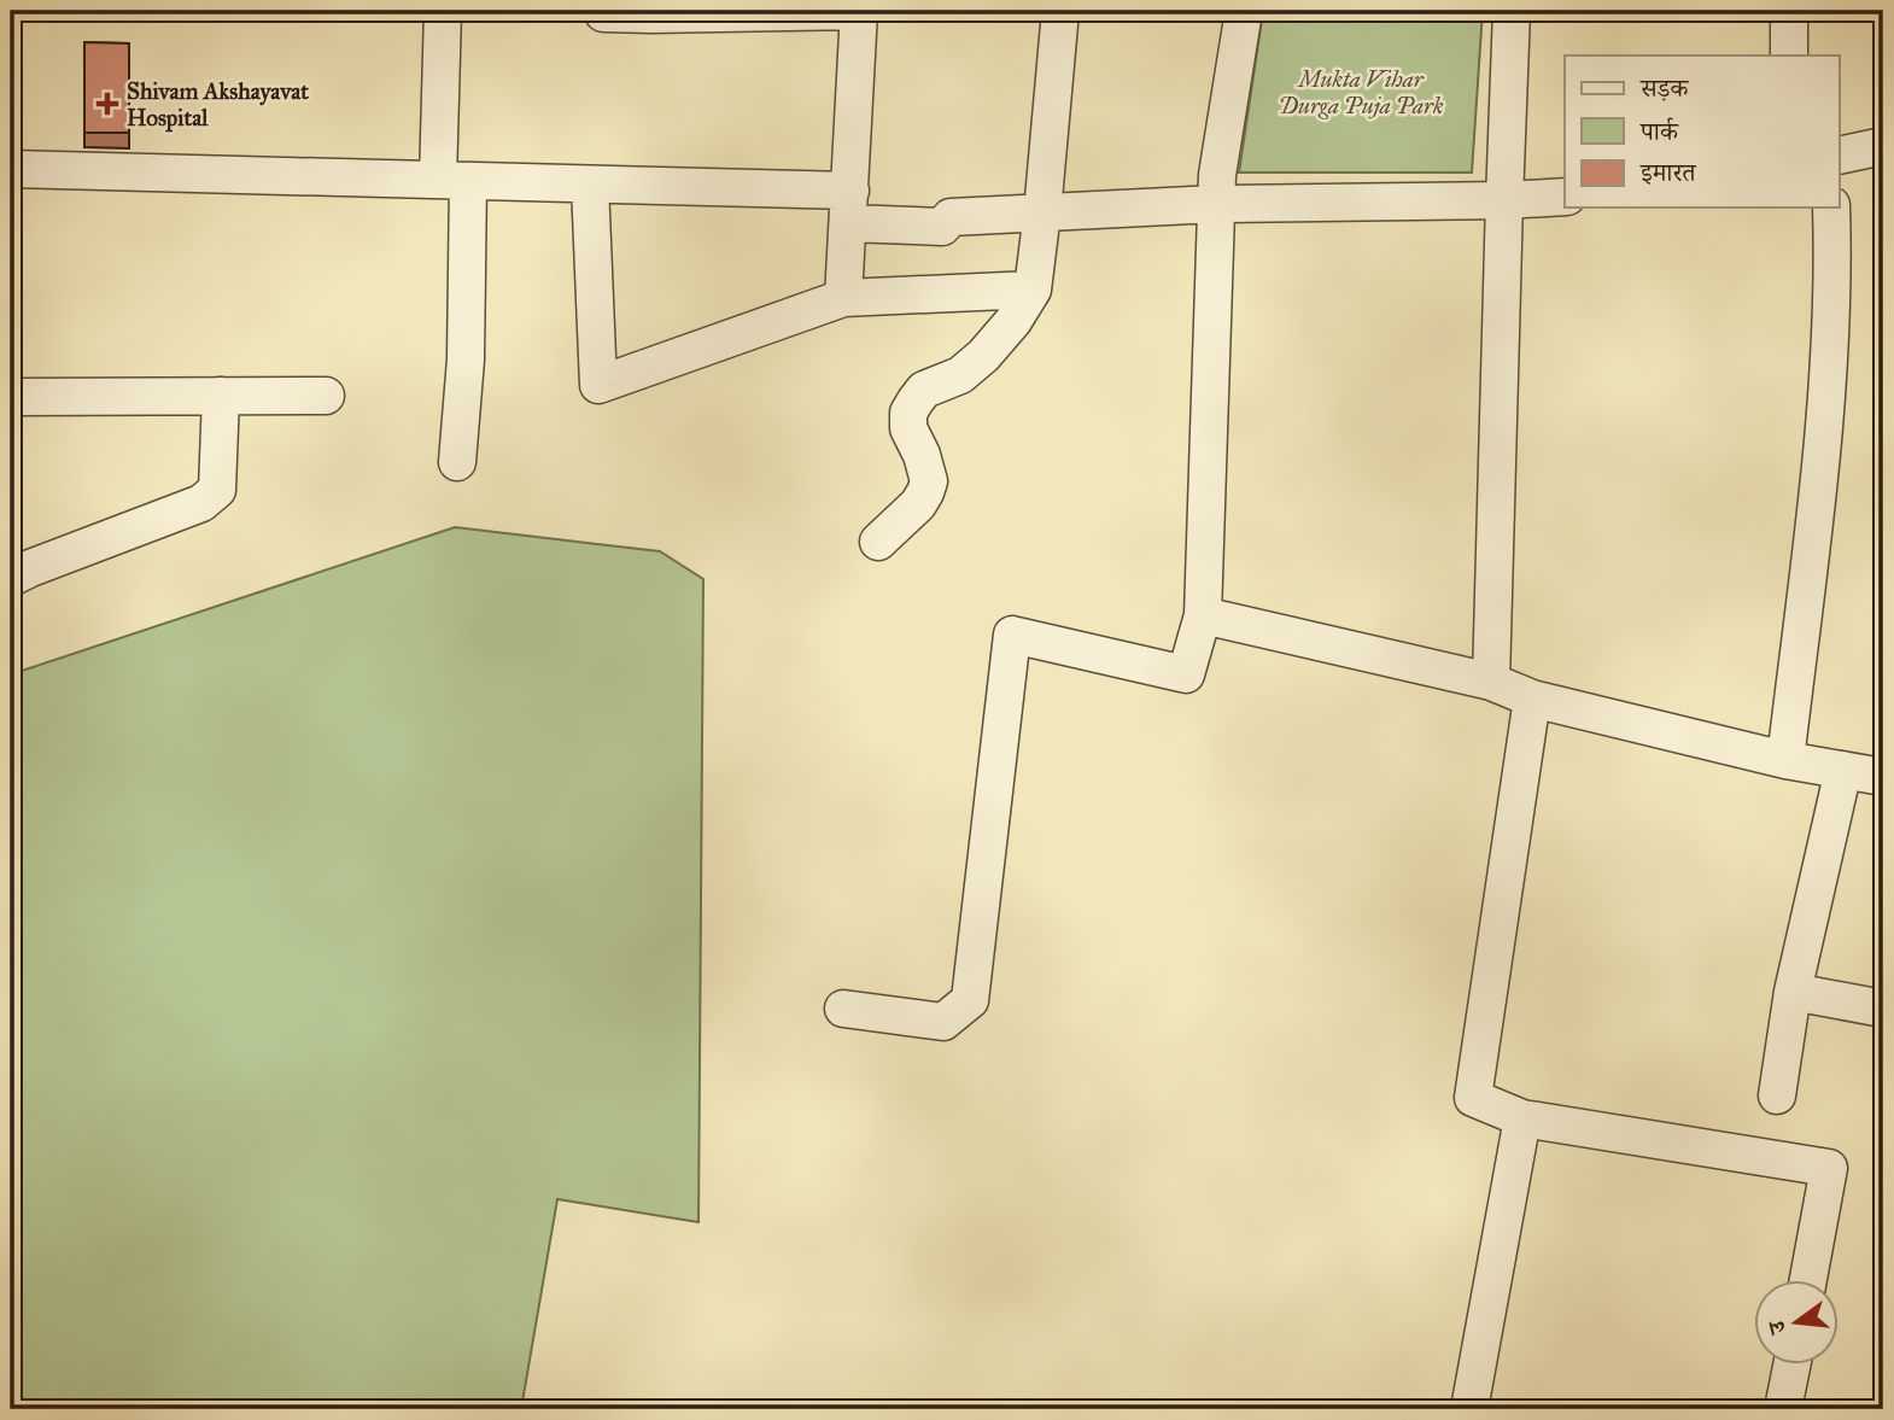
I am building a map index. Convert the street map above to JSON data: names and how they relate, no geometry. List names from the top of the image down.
{
  "parks": ["Mukta Vihar Durga Puja Park"],
  "places": {
    "health": ["Shivam Akshayavat Hospital"]
  },
  "legend": ["सड़क", "पार्क", "इमारत"],
  "north": "left"
}
